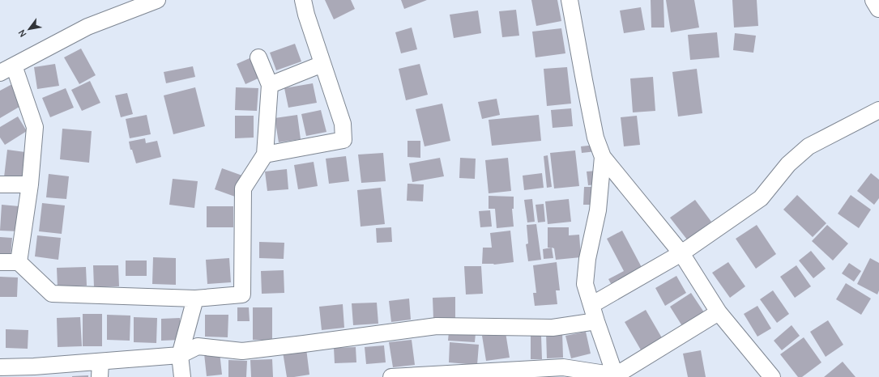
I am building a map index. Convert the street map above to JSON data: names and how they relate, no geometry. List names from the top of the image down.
{
  "north": "bottom left"
}
